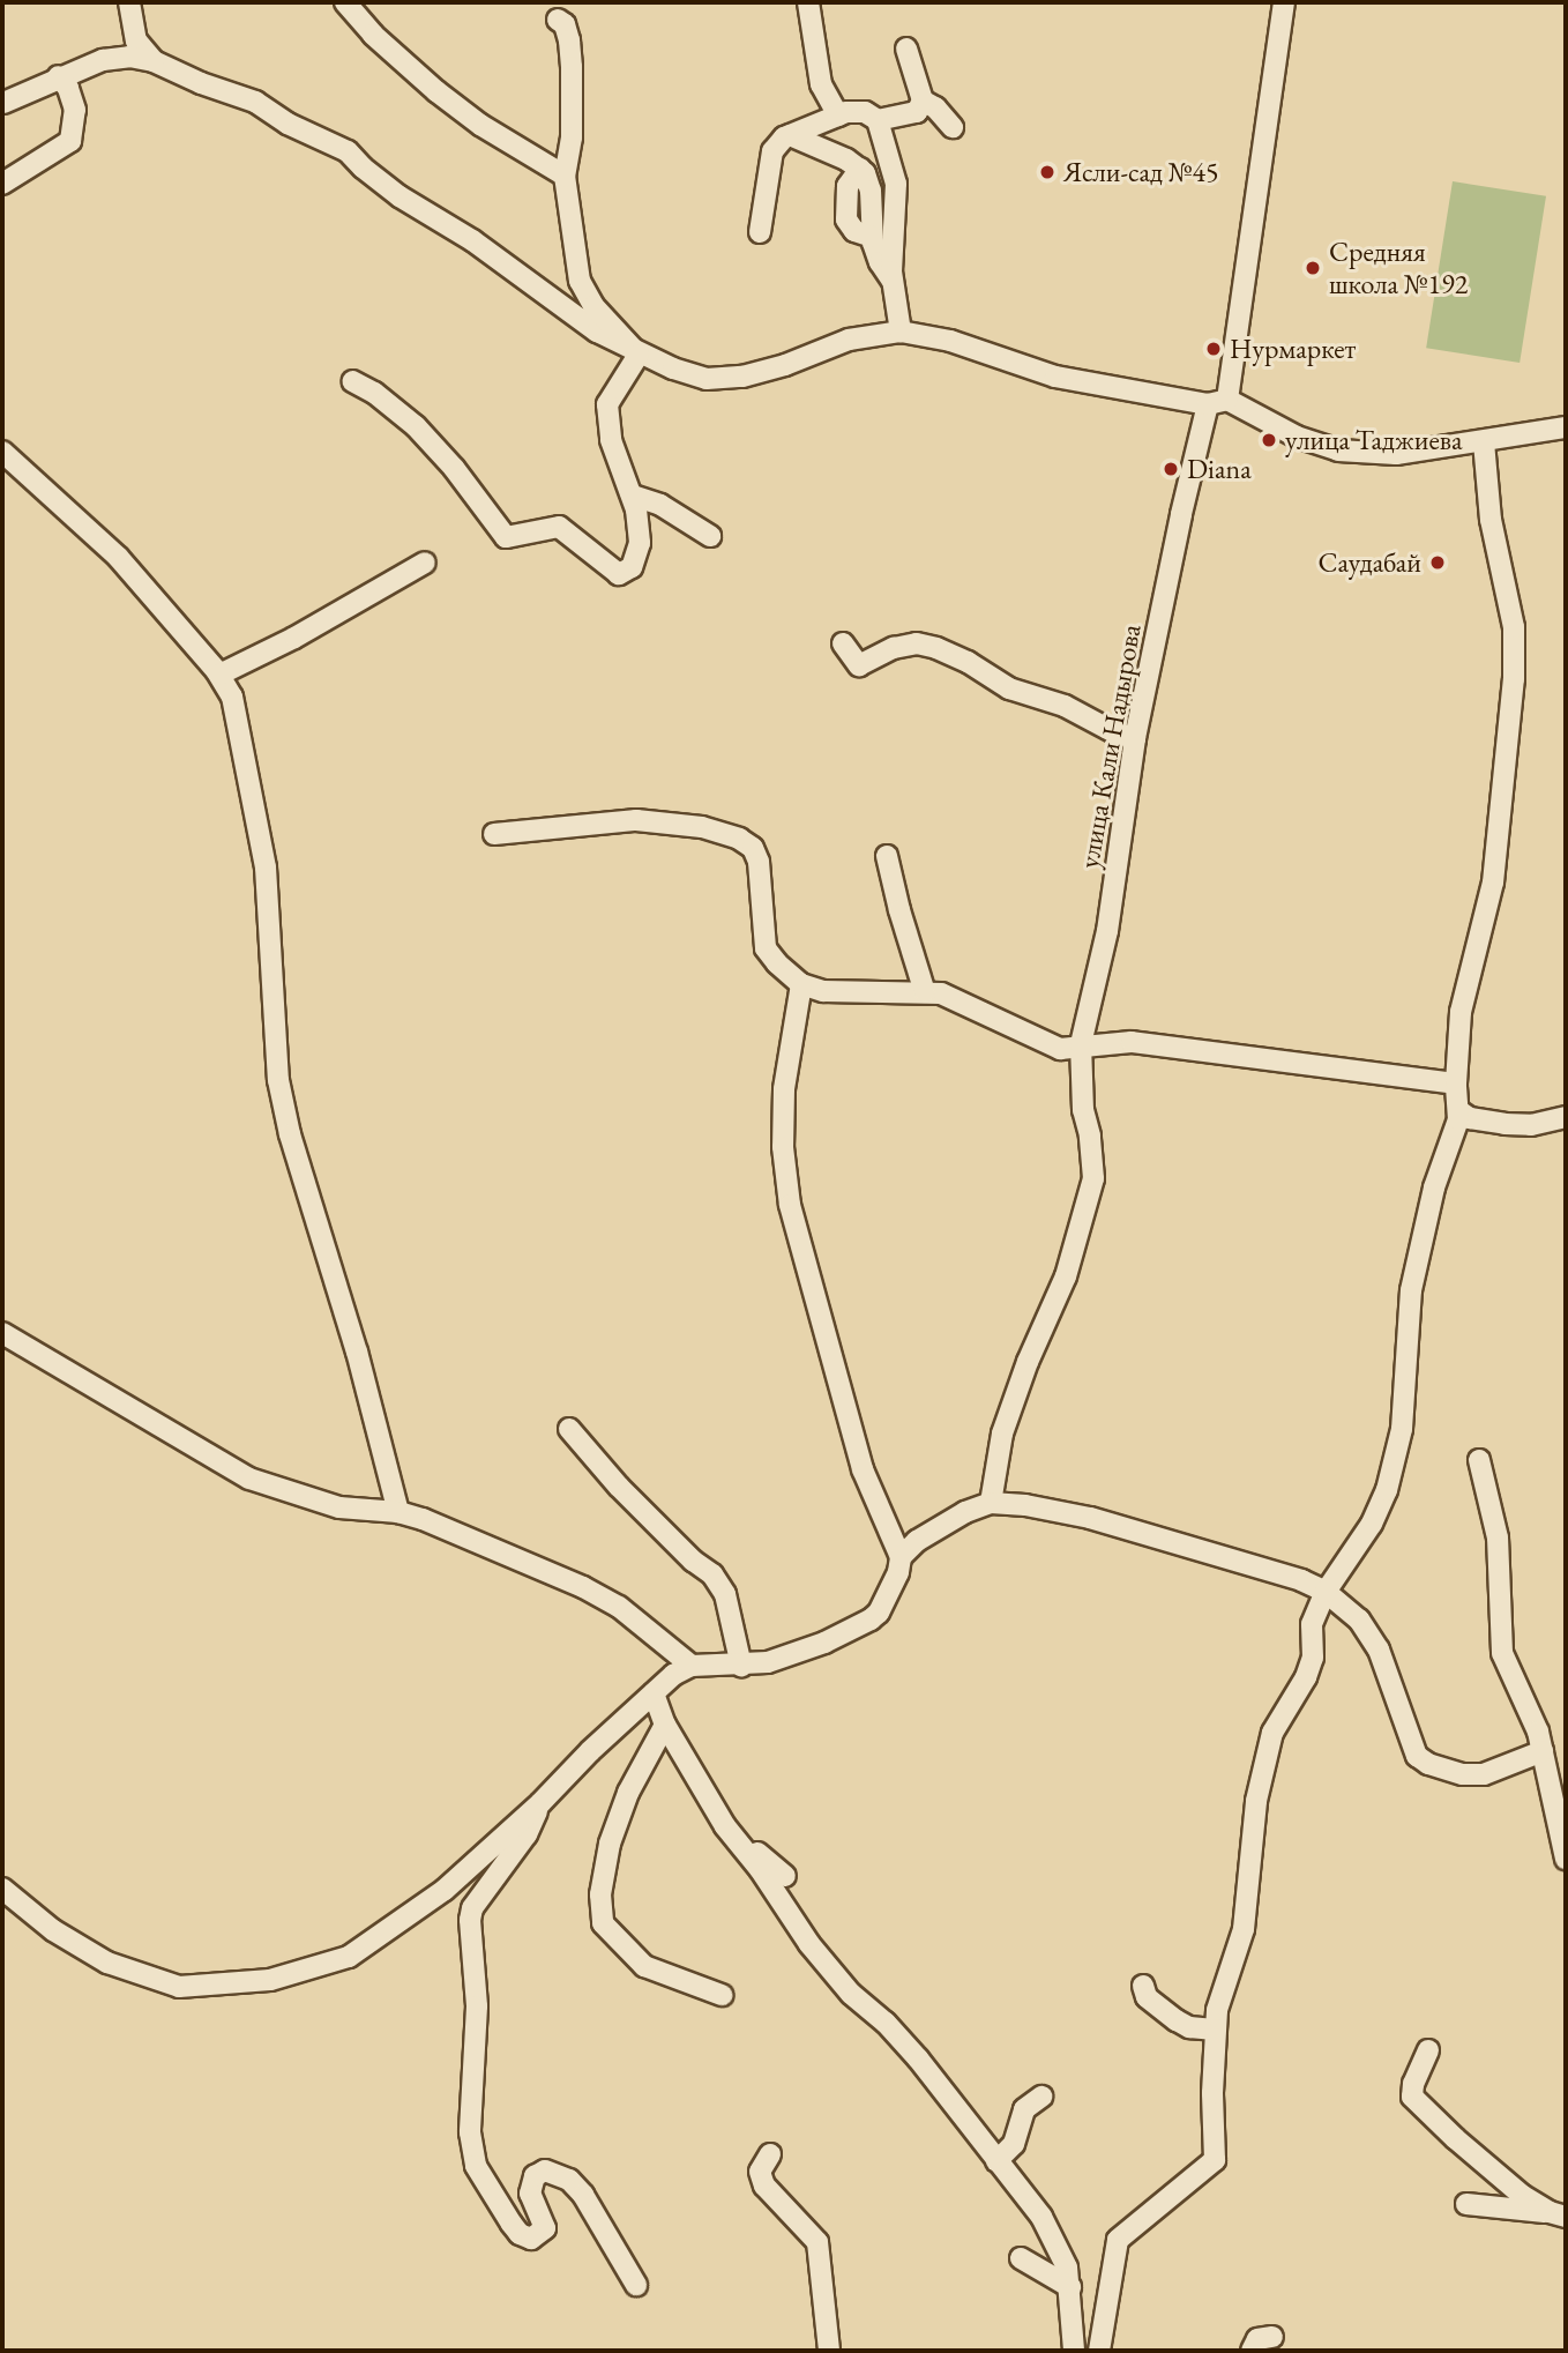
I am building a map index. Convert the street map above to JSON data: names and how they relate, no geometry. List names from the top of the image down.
{
  "streets": {
    "street": ["улица Кали Надырова"]
  },
  "places": [
    "Ясли-сад №45",
    "Средняя школа №192",
    "Нурмаркет",
    "улица Таджиева",
    "Diana",
    "Саудабай"
  ]
}
